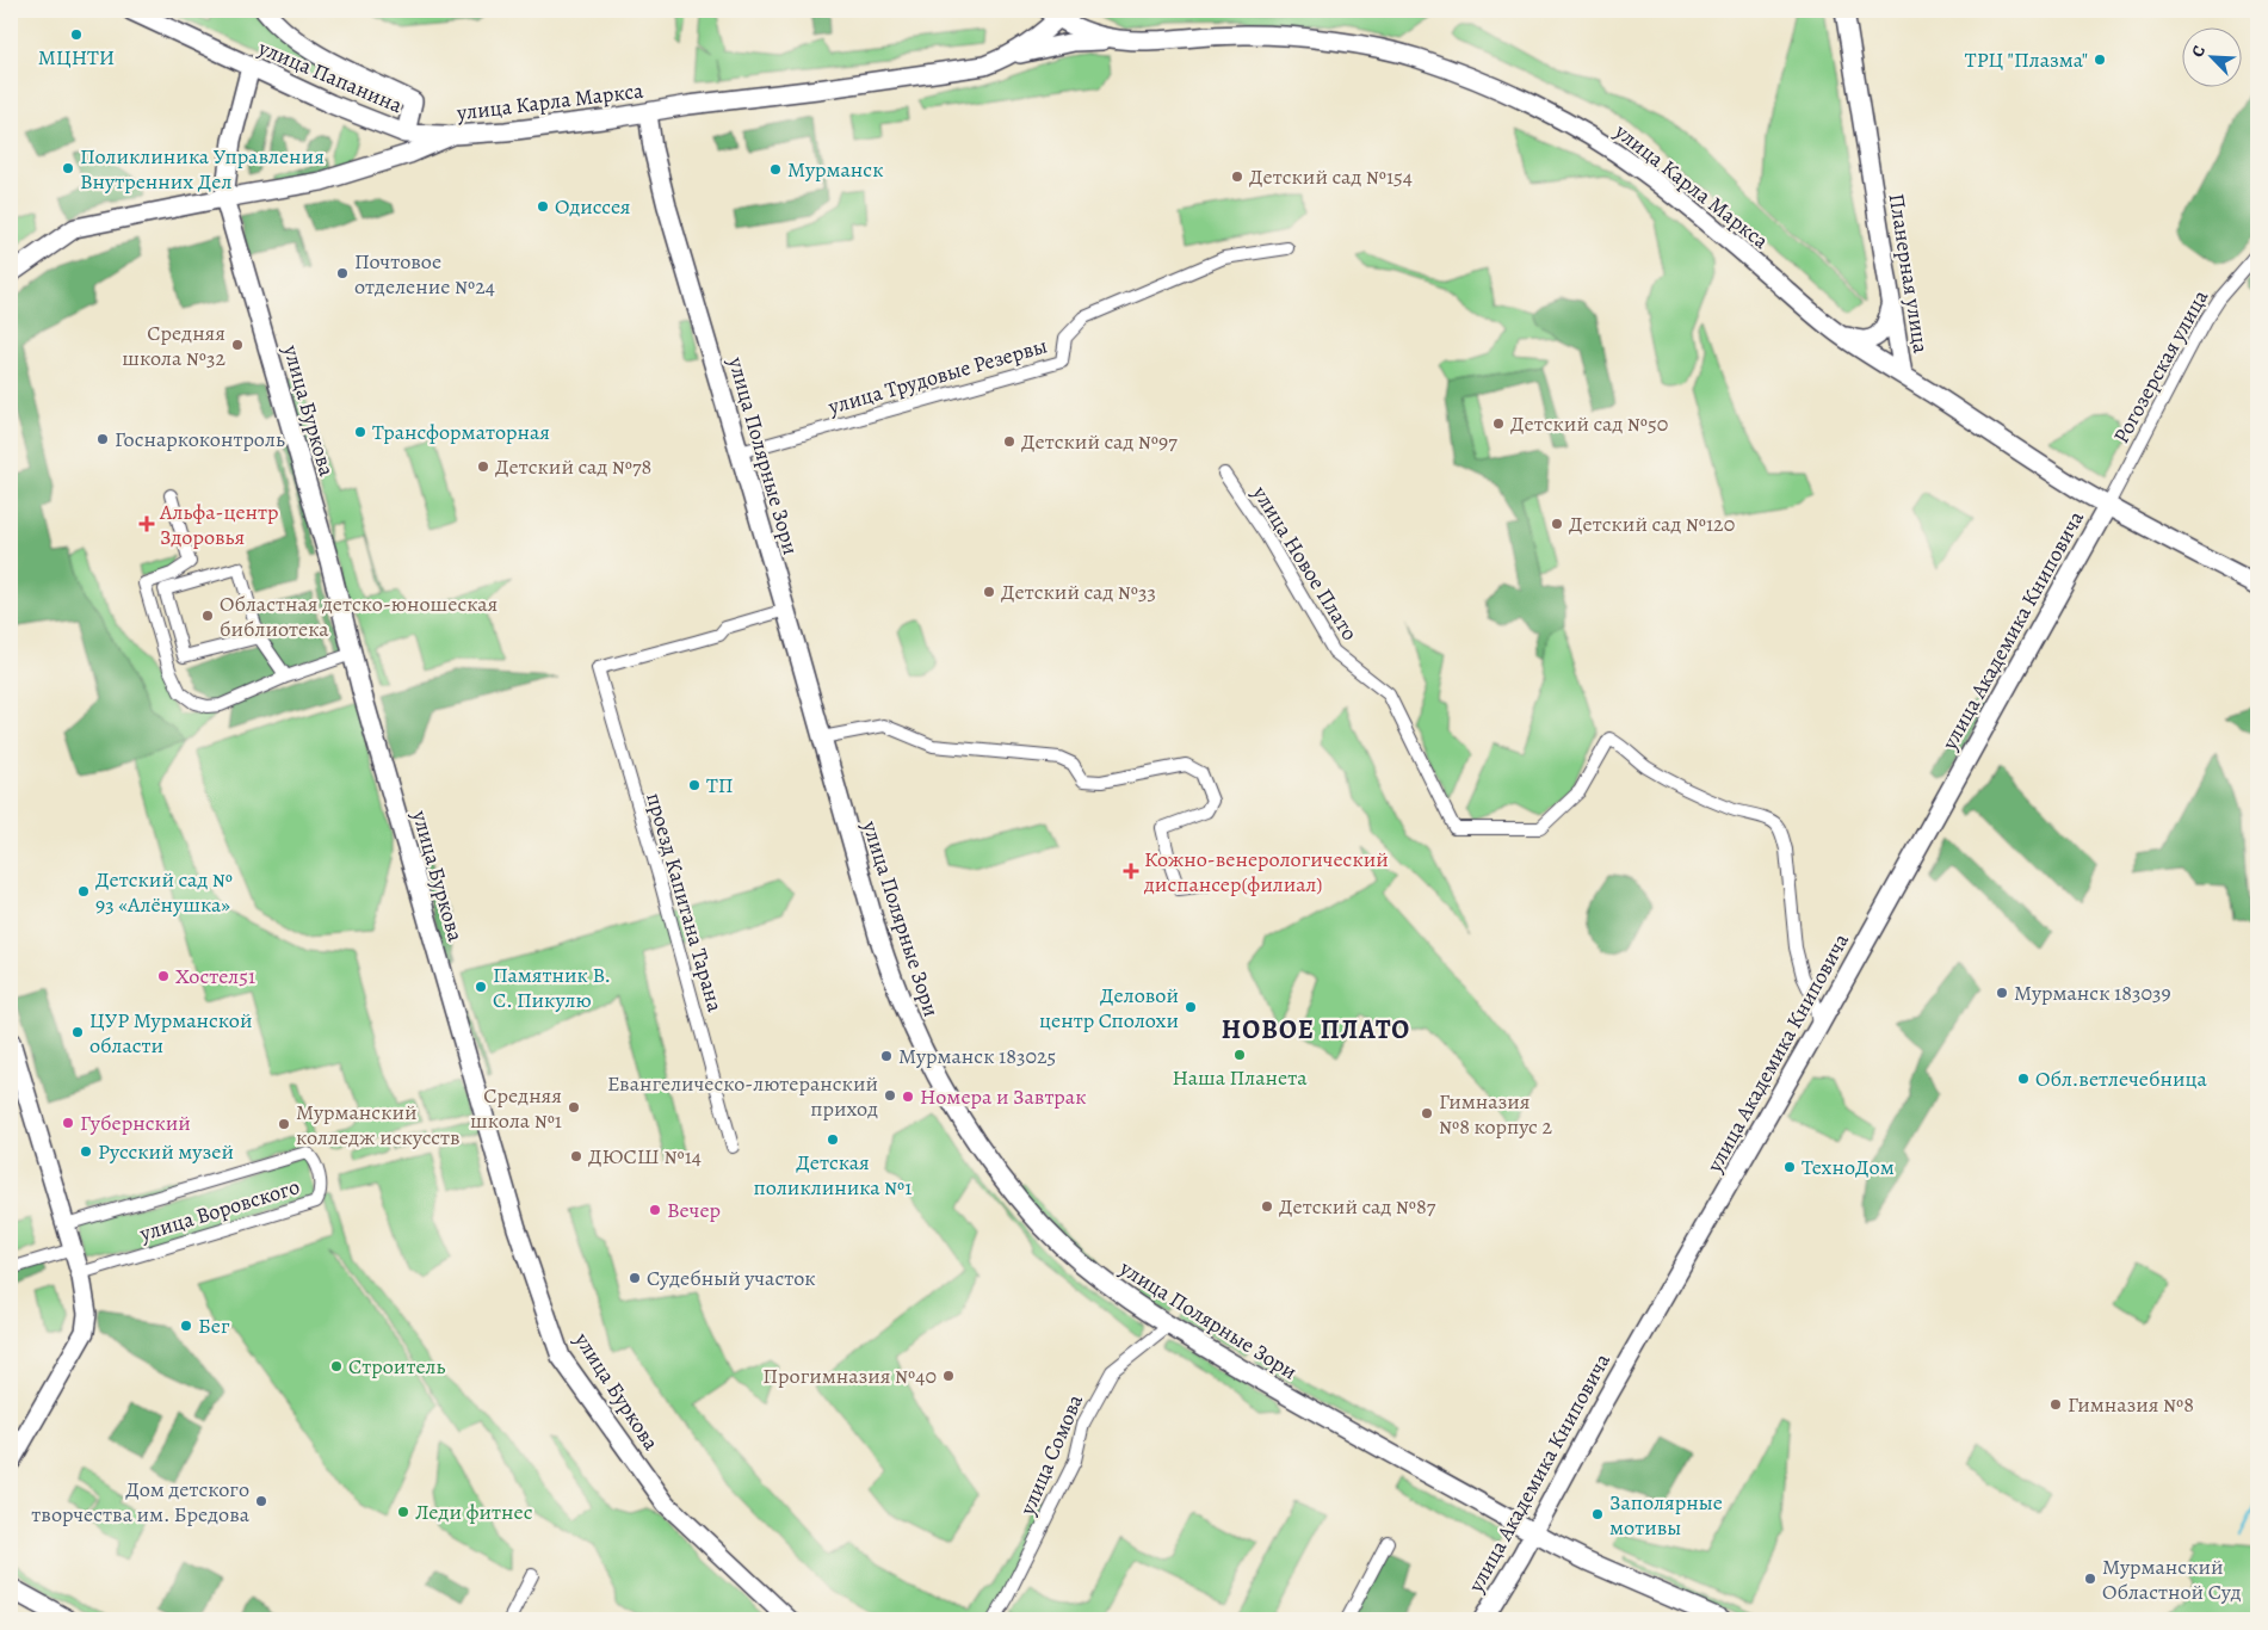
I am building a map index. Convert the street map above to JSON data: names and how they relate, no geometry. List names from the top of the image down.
{
  "streets": {
    "main road": [
      "улица Папанина",
      "улица Карла Маркса",
      "Планерная улица",
      "улица Буркова",
      "улица Полярные Зори",
      "улица Академика Книповича"
    ],
    "street": [
      "Рогозерская улица",
      "улица Трудовые Резервы",
      "улица Новое Плато",
      "проезд Капитана Тарана",
      "улица Воровского",
      "улица Сомова"
    ]
  },
  "crossings": [
    ["улица Папанина", "улица Карла Маркса"],
    ["улица Папанина", "улица Буркова"],
    ["улица Карла Маркса", "Планерная улица"],
    ["улица Карла Маркса", "улица Буркова"],
    ["улица Карла Маркса", "улица Полярные Зори"],
    ["Планерная улица", "Рогозерская улица"],
    ["Планерная улица", "улица Академика Книповича"],
    ["Рогозерская улица", "улица Академика Книповича"],
    ["улица Трудовые Резервы", "улица Полярные Зори"],
    ["улица Полярные Зори", "улица Академика Книповича"],
    ["улица Полярные Зори", "проезд Капитана Тарана"],
    ["улица Полярные Зори", "улица Сомова"],
    ["улица Новое Плато", "улица Академика Книповича"]
  ],
  "districts": ["НОВОЕ ПЛАТО"],
  "places": {
    "other": [
      "МЦНТИ",
      "ТРЦ \"Плазма\"",
      "Поликлиника Управления Внутренних Дел",
      "Мурманск",
      "Детский сад №154",
      "Одиссея",
      "Почтовое отделение №24",
      "Средняя школа №32",
      "Детский сад №50",
      "Трансформаторная",
      "Госнаркоконтроль",
      "Детский сад №97",
      "Детский сад №78",
      "Детский сад №120",
      "Детский сад №33",
      "Областная детско-юношеская библиотека",
      "ТП",
      "Детский сад № 93 «Алёнушка»",
      "Хостел51",
      "Памятник В. С. Пикулю",
      "Мурманск 183039",
      "Деловой центр Сполохи",
      "ЦУР Мурманской области",
      "Наша Планета",
      "Мурманск 183025",
      "Обл.ветлечебница",
      "Евангелическо-лютеранский приход",
      "Номера и Завтрак",
      "Средняя школа №1",
      "Гимназия №8 корпус 2",
      "Губернский",
      "Мурманский колледж искусств",
      "Детская поликлиника №1",
      "Русский музей",
      "ДЮСШ №14",
      "ТехноДом",
      "Детский сад №87",
      "Вечер",
      "Судебный участок",
      "Бег",
      "Строитель",
      "Прогимназия №40",
      "Гимназия №8",
      "Дом детского творчества им. Бредова",
      "Леди фитнес",
      "Заполярные мотивы",
      "Мурманский Областной Суд"
    ],
    "health": ["Альфа-центр Здоровья", "Кожно-венерологический диспансер(филиал)"]
  },
  "north": "top left"
}
